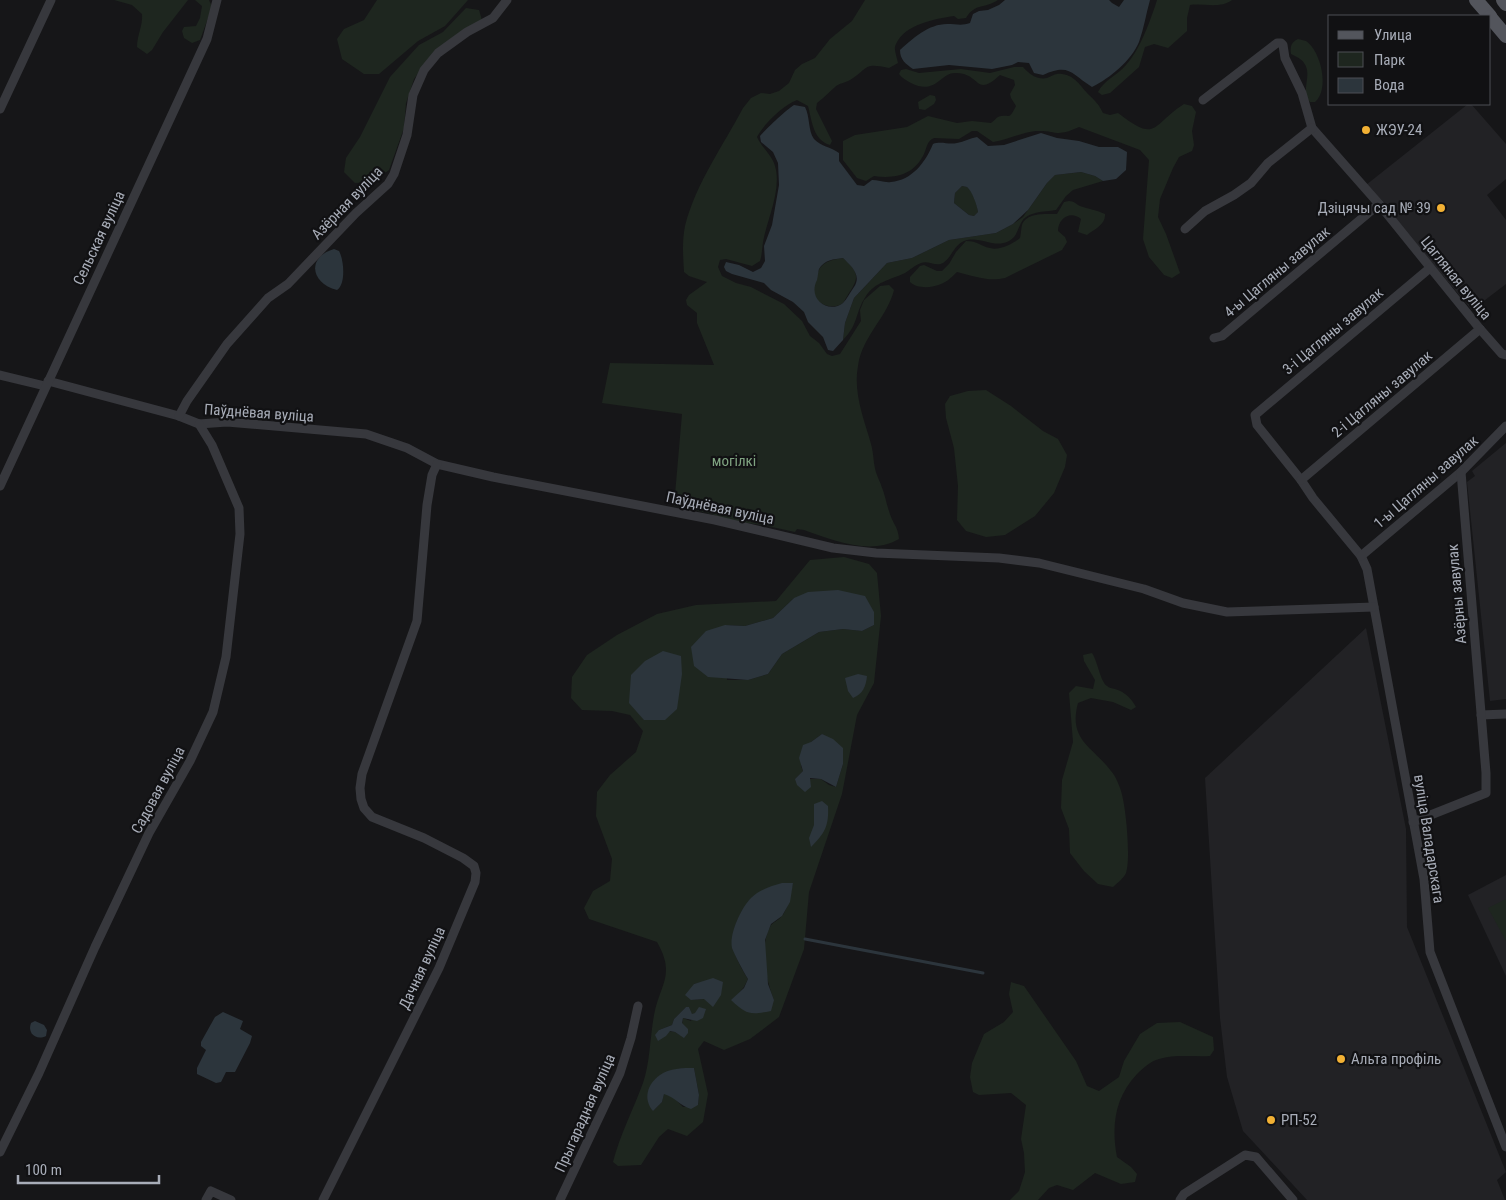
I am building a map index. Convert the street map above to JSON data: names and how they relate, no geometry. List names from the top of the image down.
{
  "streets": {
    "street": [
      "Азёрная вуліца",
      "Сельская вуліца",
      "4-ы Цагляны завулак",
      "Цагляная вуліца",
      "3-і Цагляны завулак",
      "2-і Цагляны завулак",
      "Паўднёвая вуліца",
      "1-ы Цагляны завулак",
      "Азёрны завулак",
      "Садовая вуліца",
      "вуліца Валадарскага",
      "Дачная вуліца",
      "Прыгарадная вуліца"
    ]
  },
  "crossings": [
    ["Азёрная вуліца", "Паўднёвая вуліца"],
    ["Сельская вуліца", "Паўднёвая вуліца"],
    ["4-ы Цагляны завулак", "Цагляная вуліца"],
    ["Цагляная вуліца", "3-і Цагляны завулак"],
    ["Цагляная вуліца", "2-і Цагляны завулак"],
    ["3-і Цагляны завулак", "2-і Цагляны завулак"],
    ["Паўднёвая вуліца", "Садовая вуліца"],
    ["Паўднёвая вуліца", "вуліца Валадарскага"],
    ["Паўднёвая вуліца", "Дачная вуліца"],
    ["1-ы Цагляны завулак", "Азёрны завулак"],
    ["1-ы Цагляны завулак", "вуліца Валадарскага"],
    ["Азёрны завулак", "вуліца Валадарскага"]
  ],
  "parks": ["могілкі"],
  "places": [
    "ЖЭУ-24",
    "Дзіцячы сад № 39",
    "Альта профіль",
    "РП-52"
  ],
  "legend": ["Улица", "Парк", "Вода"],
  "scale_bar": "100 m"
}
